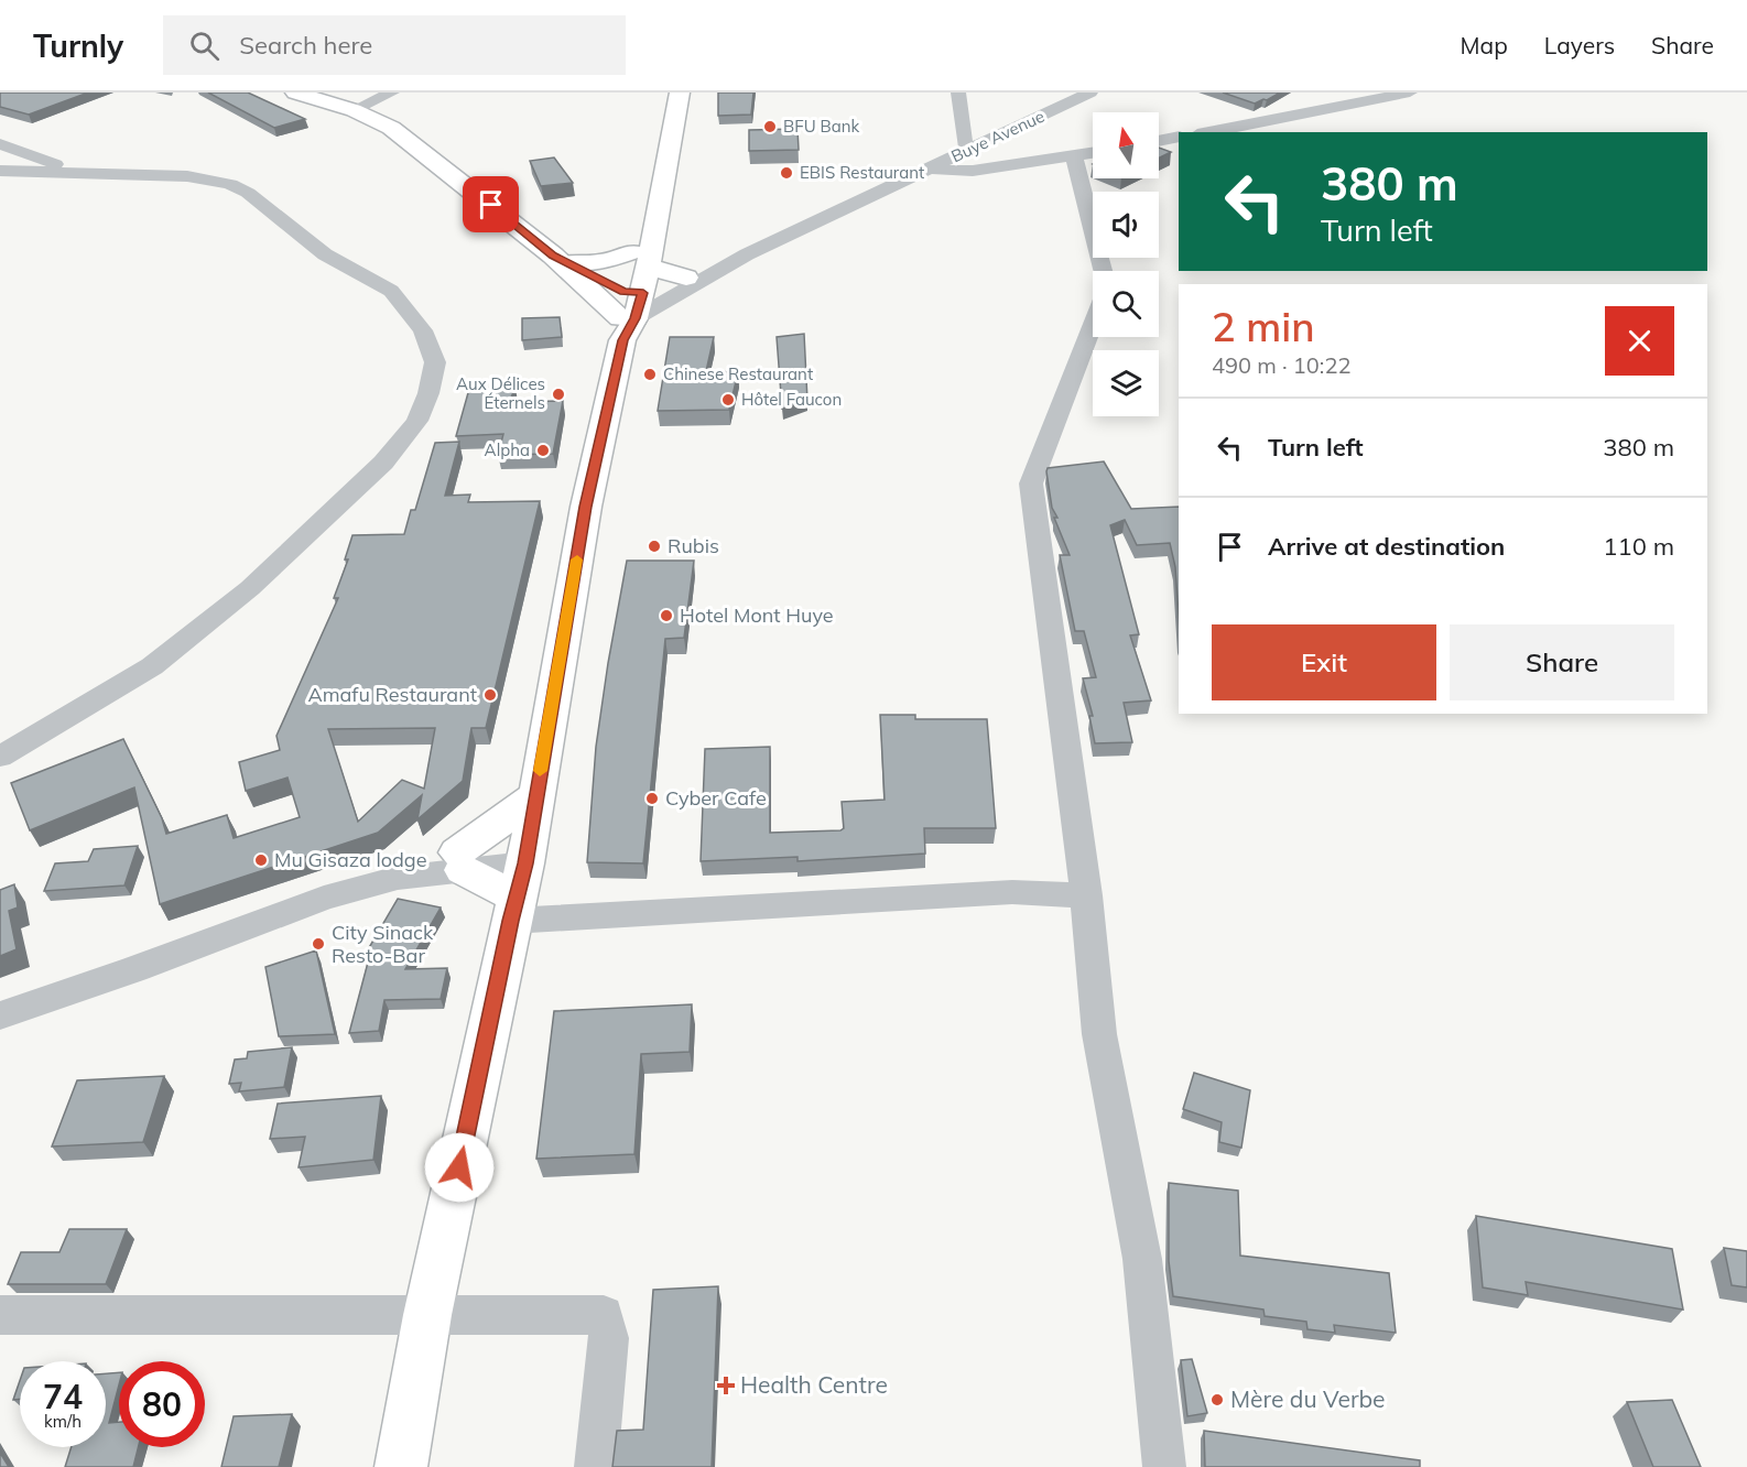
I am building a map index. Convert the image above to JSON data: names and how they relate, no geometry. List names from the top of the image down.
{
  "streets": {
    "street": ["Buye Avenue"]
  },
  "places": {
    "other": [
      "BFU Bank",
      "EBIS Restaurant",
      "Chinese Restaurant",
      "Aux Délices Éternels",
      "Hôtel Faucon",
      "Alpha",
      "Rubis",
      "Hotel Mont Huye",
      "Amafu Restaurant",
      "Cyber Cafe",
      "Mu Gisaza lodge",
      "City Sinack Resto-Bar",
      "Mère du Verbe"
    ],
    "health": ["Health Centre"]
  },
  "north": "top",
  "page": {
    "header": "Turnly",
    "search": "Search here",
    "nav": ["Map", "Layers", "Share"],
    "turn": ["380 m", "Turn left"],
    "heading": ["2 min", "490 m · 10:22"],
    "list": [
      {
        "name": "Turn left",
        "value": "380 m"
      },
      {
        "name": "Arrive at destination",
        "value": "110 m"
      }
    ],
    "buttons": ["Exit", "Share"],
    "speed": "74 km/h",
    "limit": "80"
  }
}
